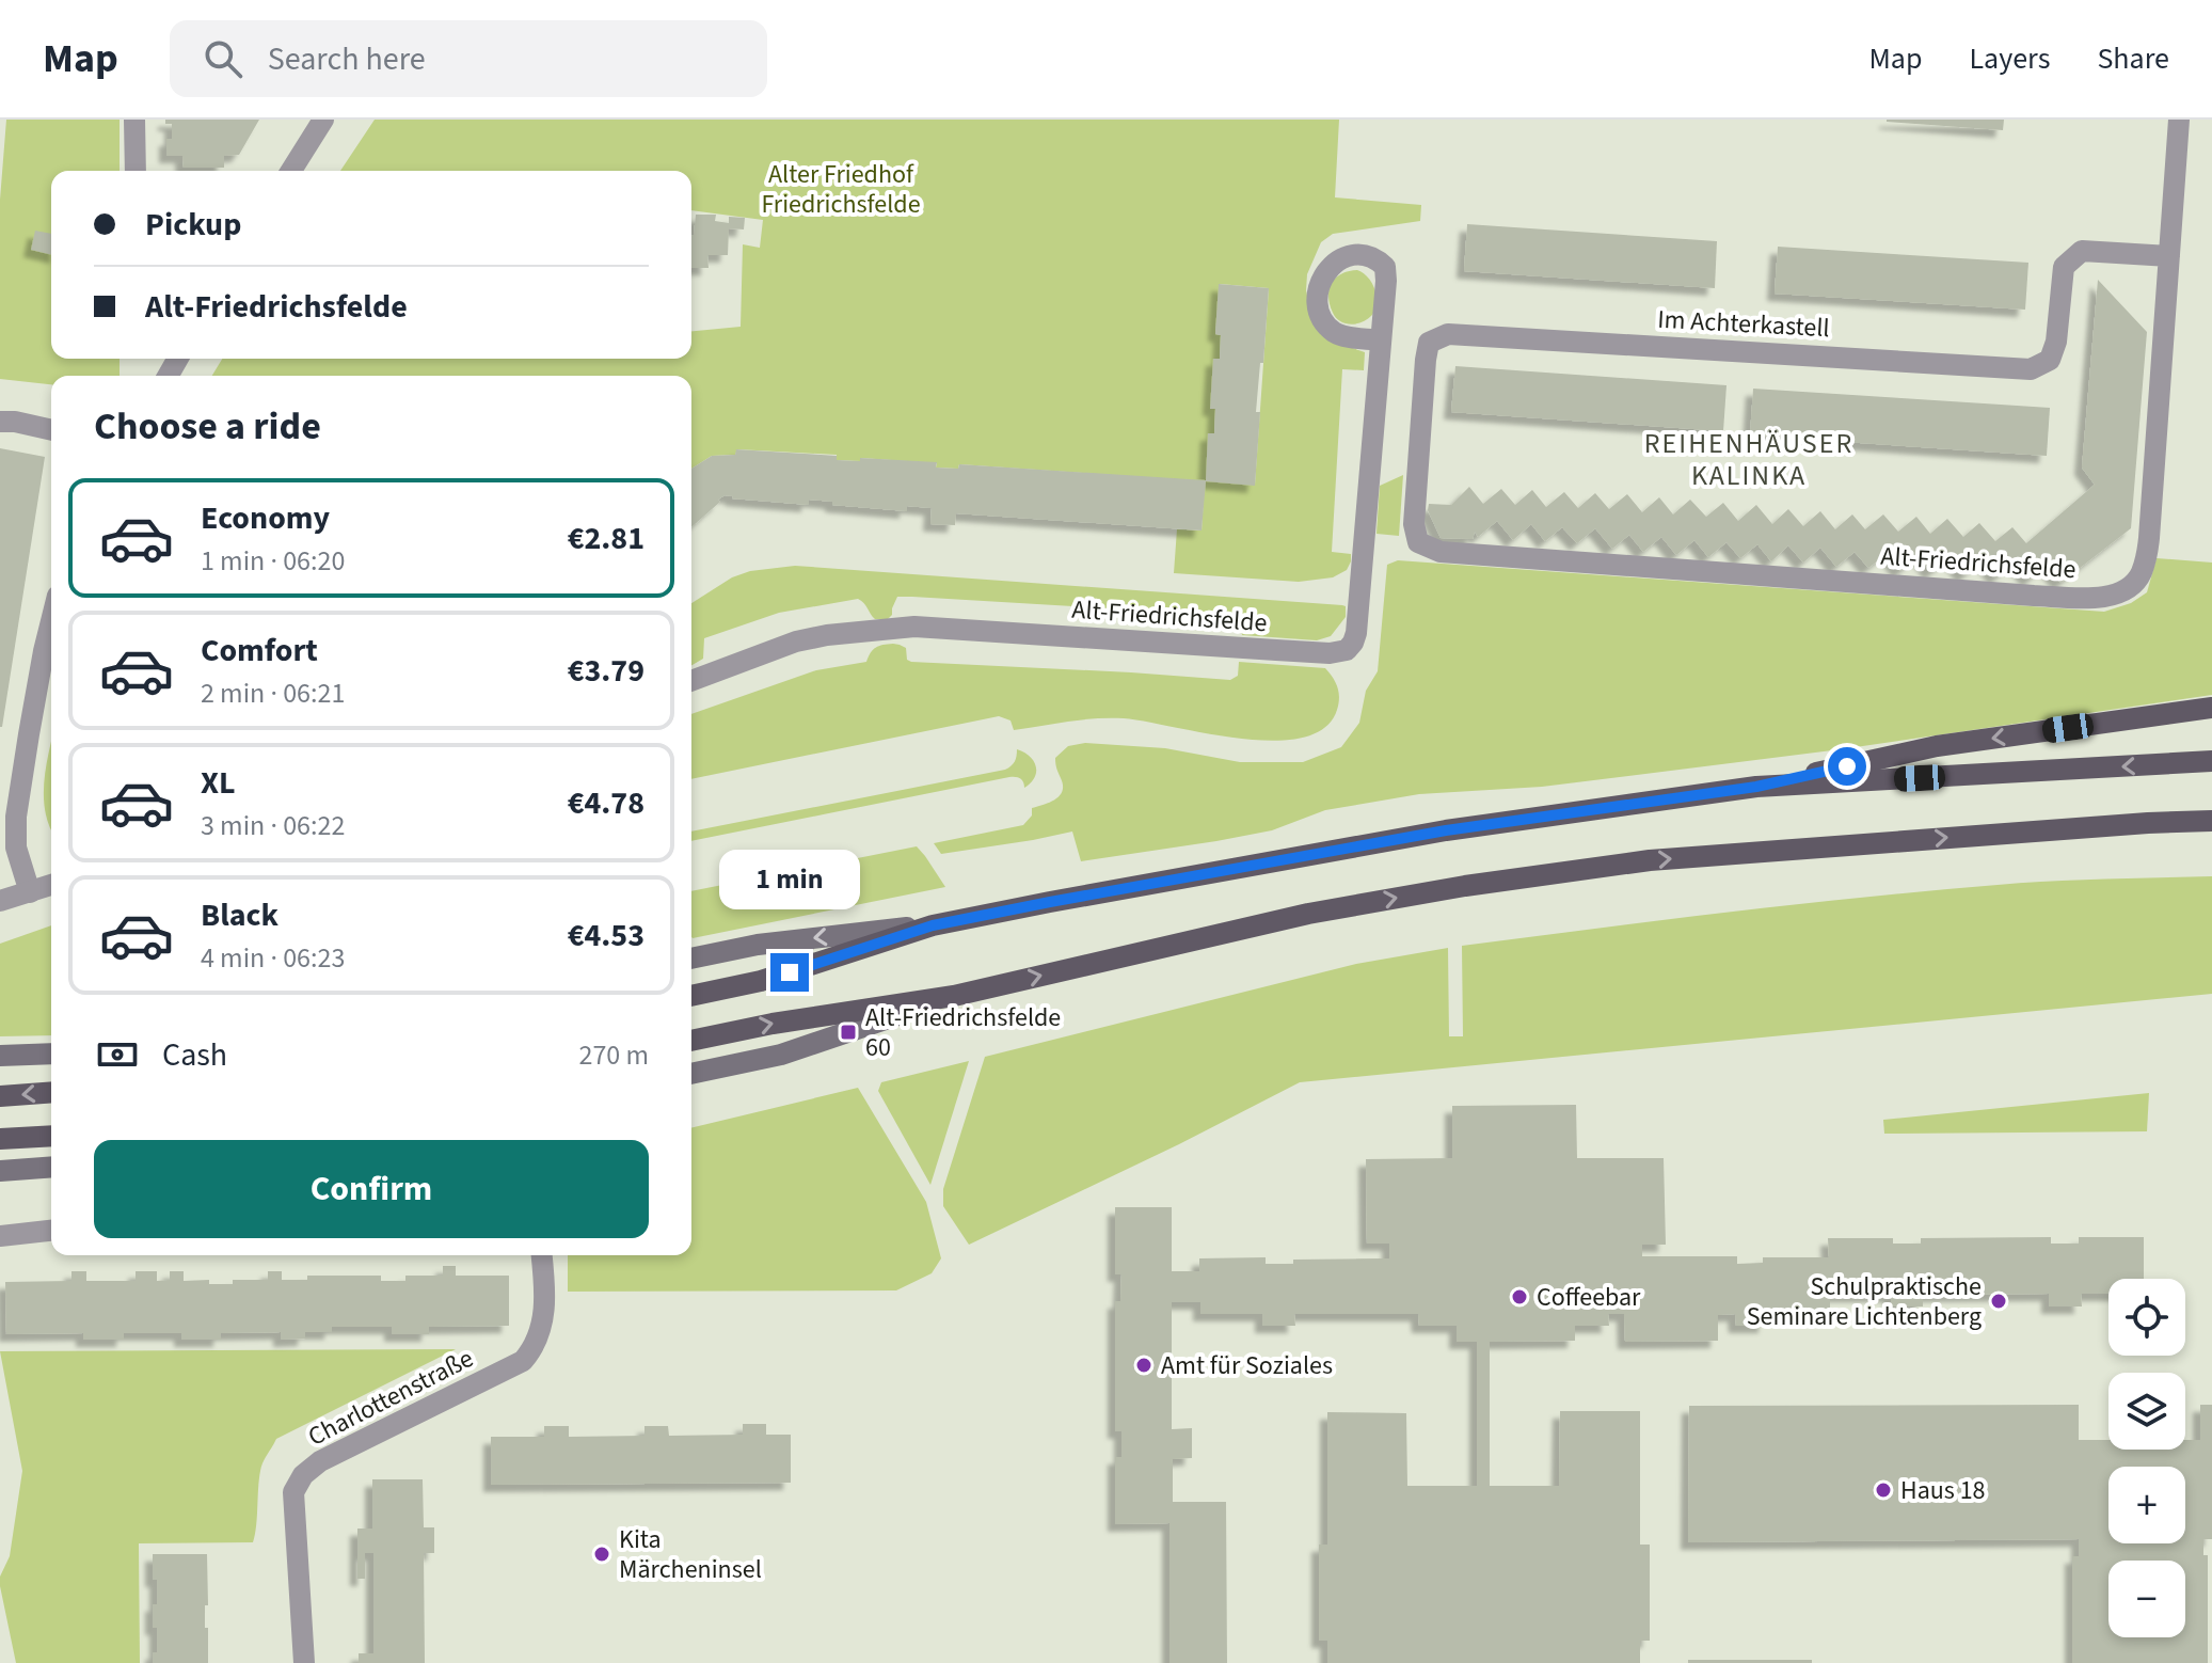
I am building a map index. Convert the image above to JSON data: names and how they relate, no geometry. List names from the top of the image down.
{
  "streets": {
    "street": ["Im Achterkastell", "Alt-Friedrichsfelde", "Charlottenstraße"]
  },
  "crossings": [
    ["Im Achterkastell", "Alt-Friedrichsfelde"]
  ],
  "districts": ["REIHENHÄUSER KALINKA"],
  "parks": ["Alter Friedhof Friedrichsfelde"],
  "places": {
    "transit": ["Alt-Friedrichsfelde 60"],
    "other": [
      "Coffeebar",
      "Schulpraktische Seminare Lichtenberg",
      "Amt für Soziales",
      "Haus 18",
      "Kita Märcheninsel"
    ]
  },
  "page": {
    "header": "Map",
    "search": "Search here",
    "nav": ["Map", "Layers", "Share"],
    "banner": ["Pickup", "Alt-Friedrichsfelde"],
    "heading": "Choose a ride",
    "list": [
      {
        "name": "Economy",
        "note": "1 min · 06:20",
        "value": "€2.81"
      },
      {
        "name": "Comfort",
        "note": "2 min · 06:21",
        "value": "€3.79"
      },
      {
        "name": "XL",
        "note": "3 min · 06:22",
        "value": "€4.78"
      },
      {
        "name": "Black",
        "note": "4 min · 06:23",
        "value": "€4.53"
      }
    ],
    "bubble": "1 min",
    "pay": ["Cash", "270 m"],
    "buttons": "Confirm",
    "map_buttons": ["+", "−"]
  }
}
